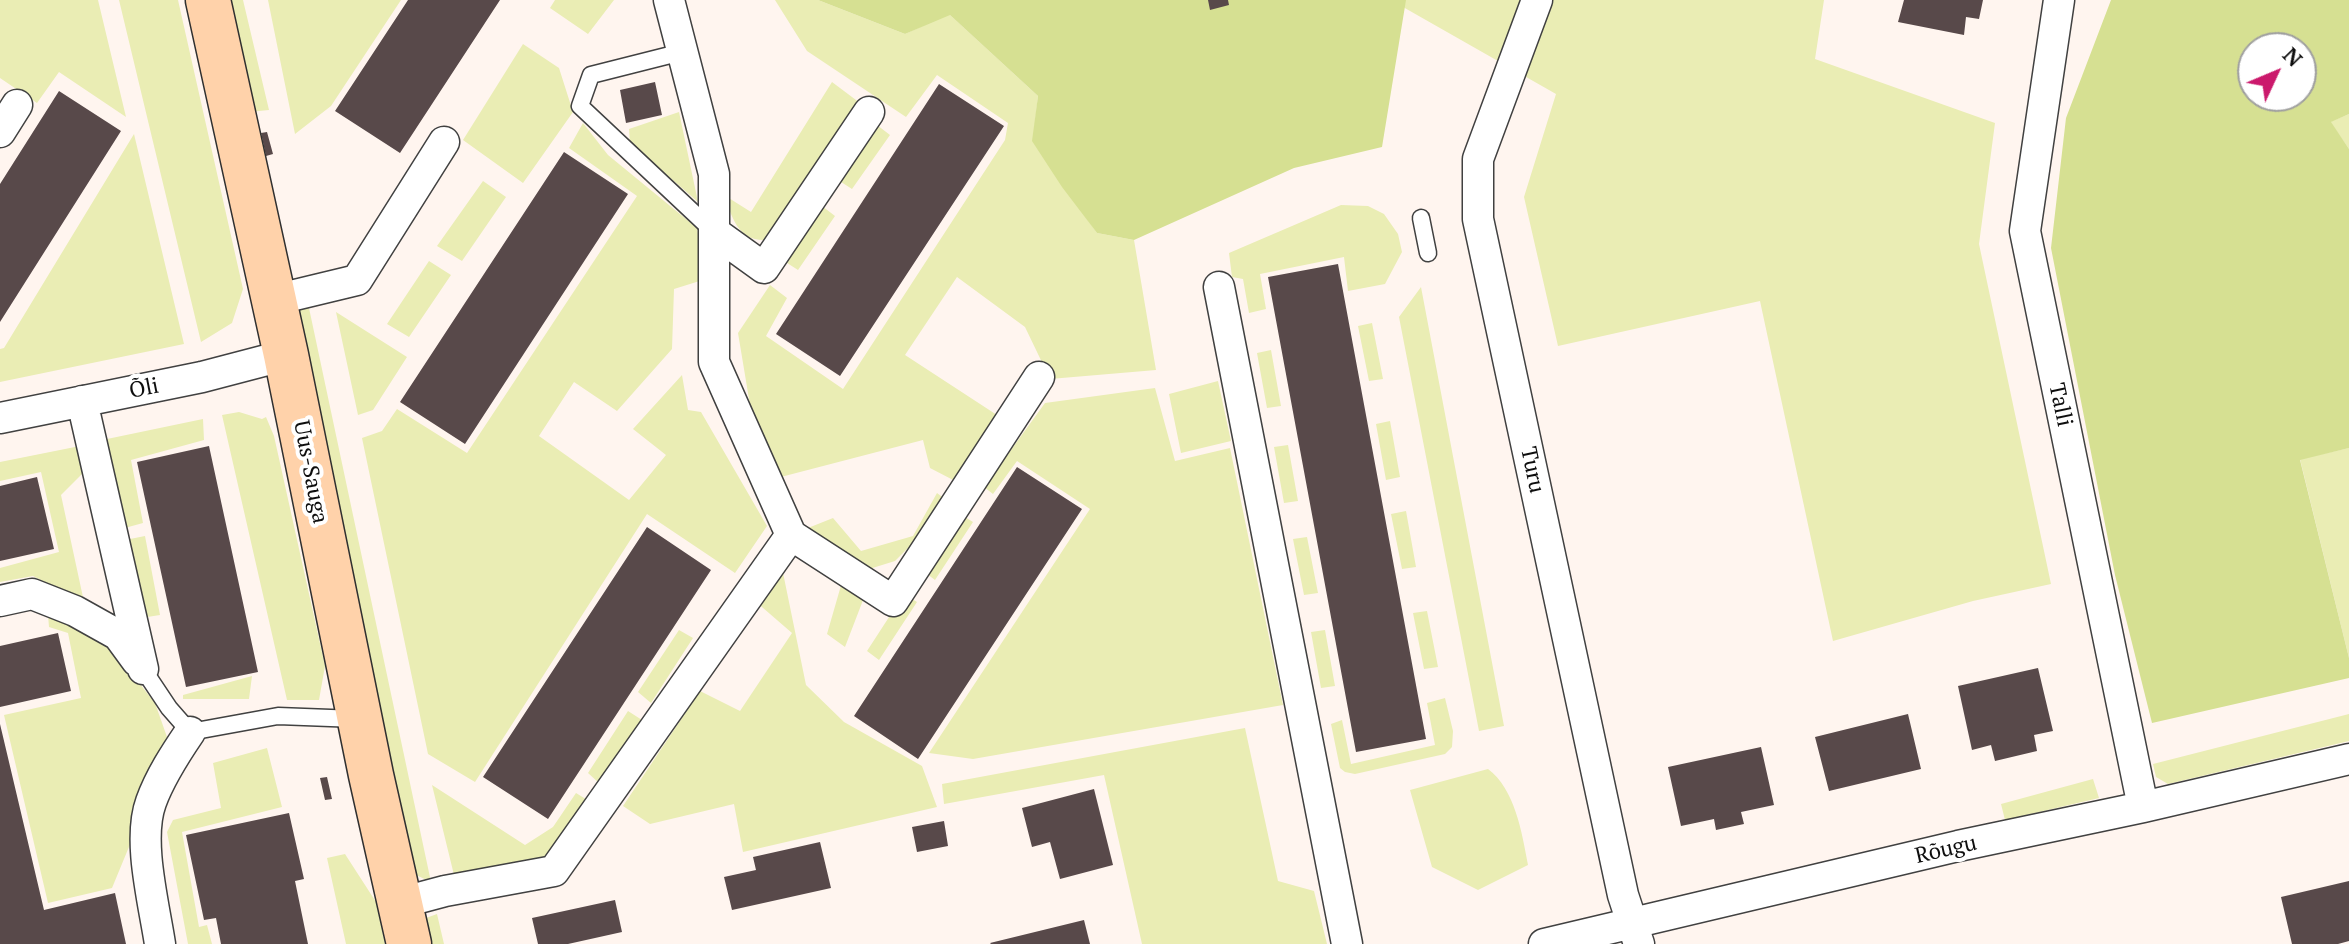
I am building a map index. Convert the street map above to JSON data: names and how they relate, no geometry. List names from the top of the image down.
{
  "streets": {
    "street": [
      "Õli",
      "Talli",
      "Turu",
      "Uus-Sauga",
      "Rõugu"
    ]
  },
  "crossings": [
    ["Õli", "Uus-Sauga"],
    ["Talli", "Rõugu"],
    ["Turu", "Rõugu"]
  ],
  "north": "top right"
}
